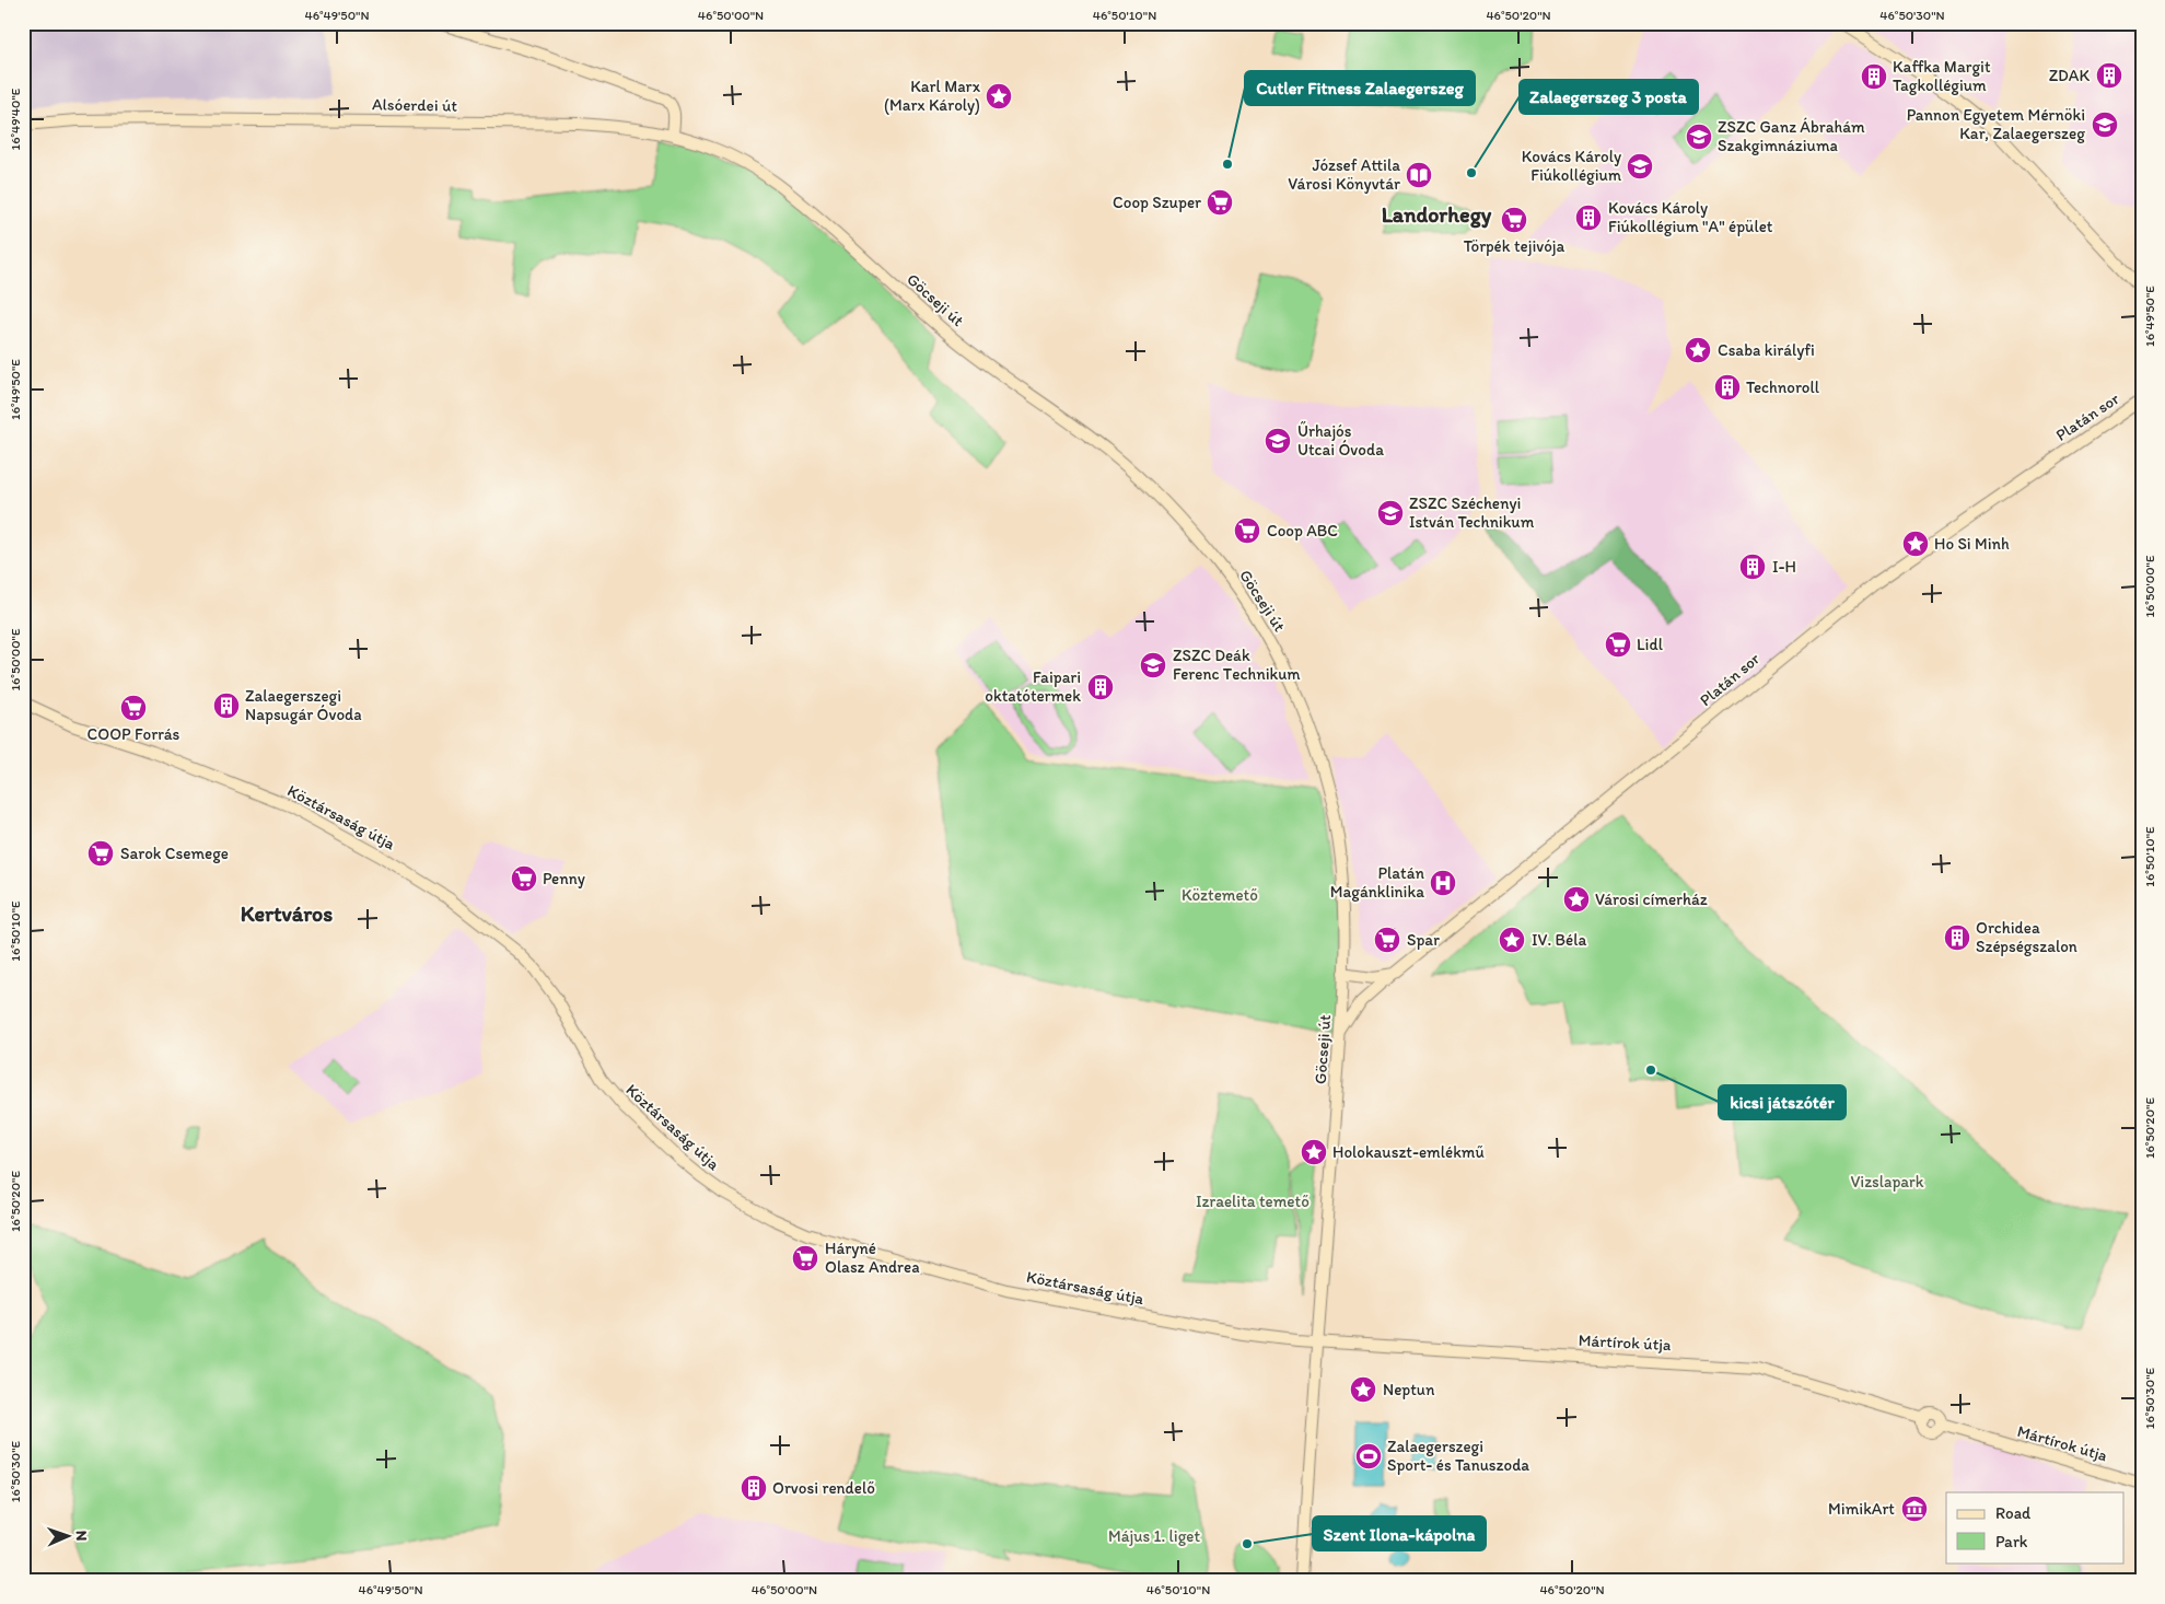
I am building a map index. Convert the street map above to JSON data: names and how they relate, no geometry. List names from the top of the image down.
{
  "streets": {
    "street": [
      "Alsóerdei út",
      "Göcseji út",
      "Platán sor",
      "Köztársaság útja",
      "Mártírok útja"
    ]
  },
  "crossings": [
    ["Alsóerdei út", "Göcseji út"],
    ["Göcseji út", "Platán sor"],
    ["Göcseji út", "Köztársaság útja"],
    ["Göcseji út", "Mártírok útja"],
    ["Köztársaság útja", "Mártírok útja"]
  ],
  "districts": ["Landorhegy", "Kertváros"],
  "parks": [
    "Köztemető",
    "Vizslapark",
    "Izraelita temető",
    "Május 1. liget"
  ],
  "places": {
    "building": [
      "ZDAK",
      "Kaffka Margit Tagkollégium",
      "Kovács Károly Fiúkollégium \"A\" épület",
      "Technoroll",
      "I-H",
      "Faipari oktatótermek",
      "Zalaegerszegi Napsugár Óvoda",
      "Orchidea Szépségszalon",
      "Orvosi rendelő"
    ],
    "place": [
      "Karl Marx (Marx Károly)",
      "Csaba királyfi",
      "Ho Si Minh",
      "Városi címerház",
      "IV. Béla",
      "Holokauszt-emlékmű",
      "Neptun"
    ],
    "school or university": [
      "Pannon Egyetem Mérnöki Kar, Zalaegerszeg",
      "ZSZC Ganz Ábrahám Szakgimnáziuma",
      "Kovács Károly Fiúkollégium",
      "Űrhajós Utcai Óvoda",
      "ZSZC Széchenyi István Technikum",
      "ZSZC Deák Ferenc Technikum"
    ],
    "other": [
      "Cutler Fitness Zalaegerszeg",
      "Zalaegerszeg 3 posta",
      "kicsi játszótér",
      "Szent Ilona-kápolna"
    ],
    "library": ["József Attila Városi Könyvtár"],
    "supermarket": [
      "Coop Szuper",
      "Törpék tejivója",
      "Coop ABC",
      "Lidl",
      "COOP Forrás",
      "Sarok Csemege",
      "Penny",
      "Spar",
      "Háryné Olasz Andrea"
    ],
    "hospital": ["Platán Magánklinika"],
    "sports": ["Zalaegerszegi Sport- és Tanuszoda"],
    "museum": ["MimikArt"]
  },
  "legend": ["Road", "Park"],
  "north": "right",
  "coordinates": [
    "46°49'50\"N",
    "46°50'00\"N",
    "46°50'10\"N",
    "46°50'20\"N",
    "46°50'30\"N",
    "16°49'40\"E",
    "16°49'50\"E",
    "16°50'00\"E",
    "16°50'10\"E",
    "16°50'20\"E",
    "16°50'30\"E"
  ]
}
